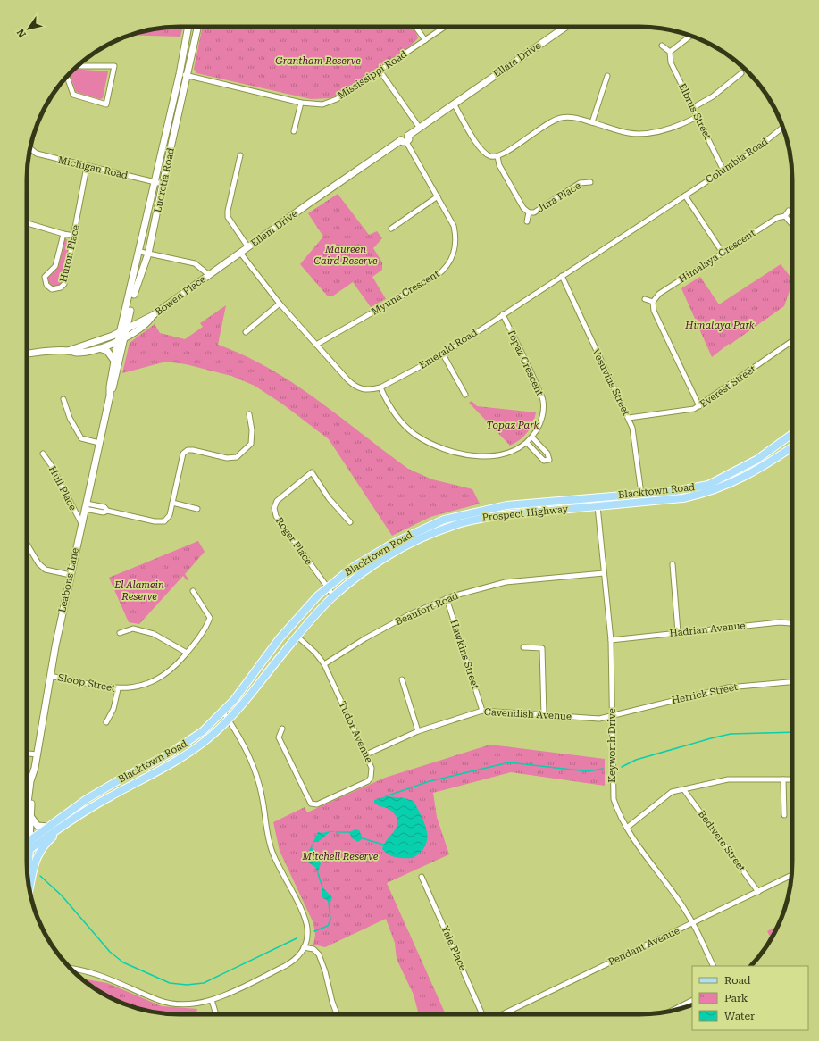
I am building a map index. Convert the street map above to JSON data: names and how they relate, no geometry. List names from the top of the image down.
{
  "streets": {
    "main road": ["Blacktown Road", "Prospect Highway"],
    "street": [
      "Ellam Drive",
      "Mississippi Road",
      "Elbrus Street",
      "Columbia Road",
      "Michigan Road",
      "Lucretia Road",
      "Jura Place",
      "Huron Place",
      "Himalaya Crescent",
      "Myuna Crescent",
      "Bowen Place",
      "Emerald Road",
      "Topaz Crescent",
      "Vesuvius Street",
      "Everest Street",
      "Hull Place",
      "Roger Place",
      "Leabons Lane",
      "Beaufort Road",
      "Hadrian Avenue",
      "Hawkins Street",
      "Sloop Street",
      "Herrick Street",
      "Cavendish Avenue",
      "Tudor Avenue",
      "Keyworth Drive",
      "Bedivere Street",
      "Pendant Avenue",
      "Yale Place"
    ]
  },
  "crossings": [
    ["Ellam Drive", "Myuna Crescent"],
    ["Ellam Drive", "Bowen Place"],
    ["Ellam Drive", "Emerald Road"],
    ["Mississippi Road", "Lucretia Road"],
    ["Elbrus Street", "Columbia Road"],
    ["Columbia Road", "Emerald Road"],
    ["Michigan Road", "Lucretia Road"],
    ["Michigan Road", "Huron Place"],
    ["Lucretia Road", "Bowen Place"],
    ["Lucretia Road", "Leabons Lane"],
    ["Myuna Crescent", "Emerald Road"],
    ["Bowen Place", "Leabons Lane"],
    ["Emerald Road", "Topaz Crescent"],
    ["Emerald Road", "Vesuvius Street"],
    ["Vesuvius Street", "Everest Street"],
    ["Vesuvius Street", "Blacktown Road"],
    ["Hull Place", "Leabons Lane"],
    ["Blacktown Road", "Prospect Highway"],
    ["Blacktown Road", "Roger Place"],
    ["Blacktown Road", "Leabons Lane"],
    ["Blacktown Road", "Keyworth Drive"],
    ["Prospect Highway", "Roger Place"],
    ["Prospect Highway", "Tudor Avenue"],
    ["Prospect Highway", "Keyworth Drive"],
    ["Leabons Lane", "Sloop Street"],
    ["Beaufort Road", "Hawkins Street"],
    ["Beaufort Road", "Tudor Avenue"],
    ["Beaufort Road", "Keyworth Drive"],
    ["Hadrian Avenue", "Keyworth Drive"],
    ["Hawkins Street", "Cavendish Avenue"],
    ["Herrick Street", "Cavendish Avenue"],
    ["Herrick Street", "Keyworth Drive"],
    ["Cavendish Avenue", "Tudor Avenue"],
    ["Cavendish Avenue", "Keyworth Drive"],
    ["Keyworth Drive", "Pendant Avenue"],
    ["Bedivere Street", "Pendant Avenue"]
  ],
  "parks": [
    "Grantham Reserve",
    "Maureen Caird Reserve",
    "Himalaya Park",
    "Topaz Park",
    "El Alamein Reserve",
    "Mitchell Reserve"
  ],
  "legend": ["Road", "Park", "Water"],
  "north": "bottom left"
}
